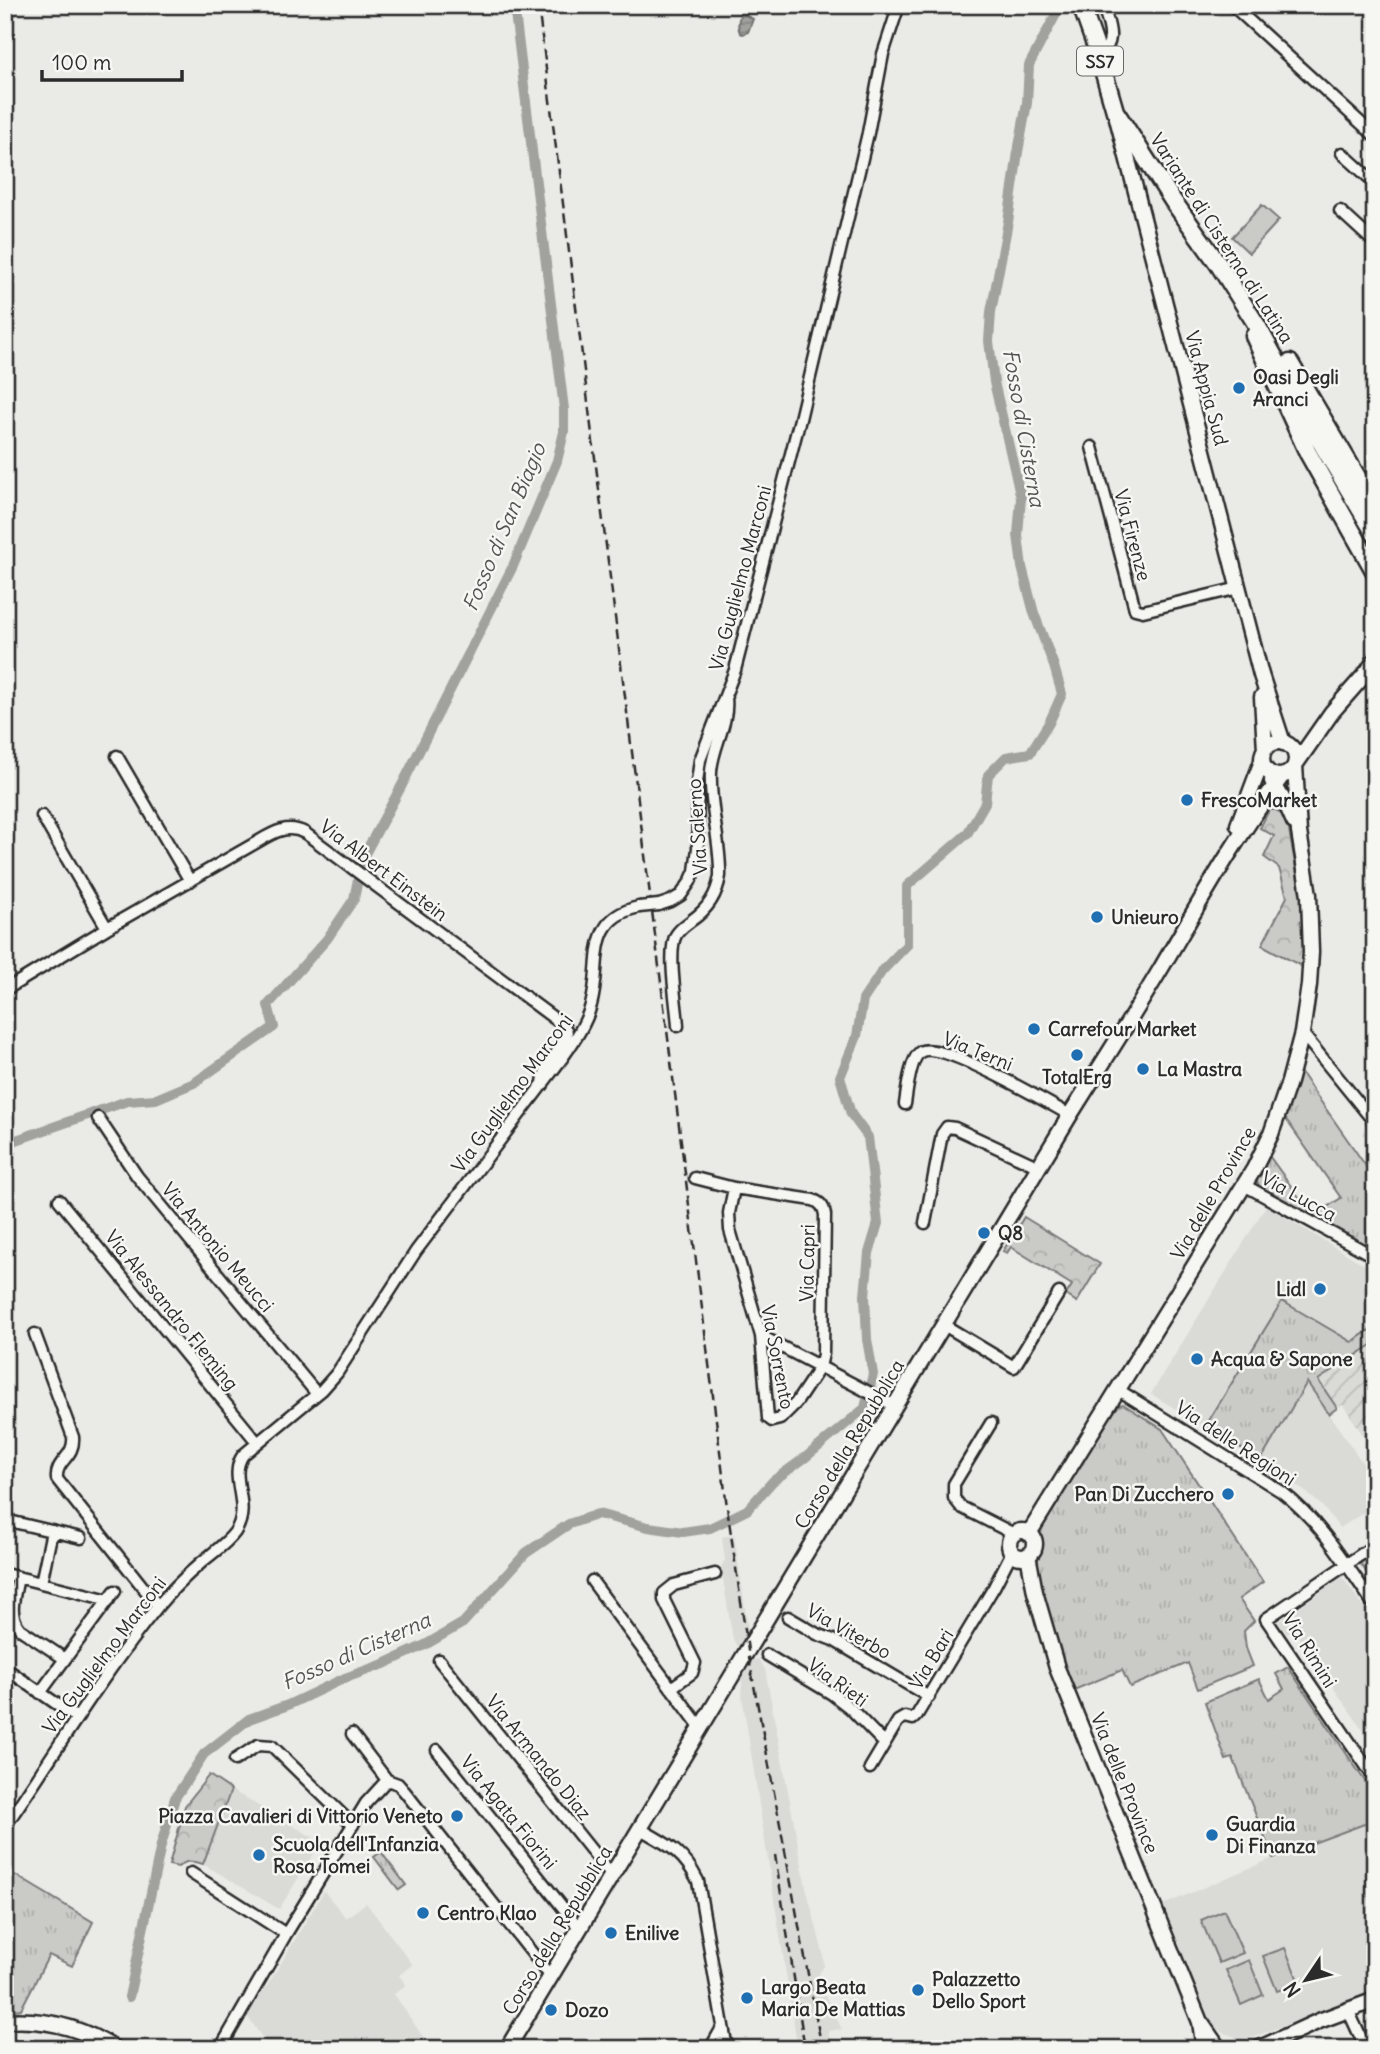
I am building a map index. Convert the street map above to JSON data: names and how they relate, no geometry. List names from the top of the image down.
{
  "streets": {
    "main road": [
      "SS7",
      "Variante di Cisterna di Latina",
      "Via Appia Sud",
      "Via delle Province",
      "Corso della Repubblica"
    ],
    "street": [
      "Via Firenze",
      "Via Guglielmo Marconi",
      "Via Salerno",
      "Via Albert Einstein",
      "Via Terni",
      "Via Lucca",
      "Via Antonio Meucci",
      "Via Capri",
      "Via Alessandro Fleming",
      "Via Sorrento",
      "Via delle Regioni",
      "Via Viterbo",
      "Via Rimini",
      "Via Bari",
      "Via Rieti",
      "Via Armando Diaz",
      "Via Agata Fiorini"
    ]
  },
  "crossings": [
    ["SS7", "Variante di Cisterna di Latina"],
    ["SS7", "Via Appia Sud"],
    ["Variante di Cisterna di Latina", "Via Appia Sud"],
    ["Via Appia Sud", "Via Firenze"],
    ["Via Appia Sud", "Via delle Province"],
    ["Via Appia Sud", "Corso della Repubblica"],
    ["Via Guglielmo Marconi", "Via Salerno"],
    ["Via Guglielmo Marconi", "Via Albert Einstein"],
    ["Via Guglielmo Marconi", "Via Antonio Meucci"],
    ["Via Guglielmo Marconi", "Via Alessandro Fleming"],
    ["Via Terni", "Corso della Repubblica"],
    ["Via delle Province", "Via Lucca"],
    ["Via delle Province", "Via delle Regioni"],
    ["Via delle Province", "Corso della Repubblica"],
    ["Via delle Province", "Via Bari"],
    ["Via Capri", "Via Sorrento"],
    ["Via delle Regioni", "Via Rimini"],
    ["Corso della Repubblica", "Via Armando Diaz"],
    ["Corso della Repubblica", "Via Agata Fiorini"],
    ["Via Viterbo", "Via Bari"],
    ["Via Bari", "Via Rieti"]
  ],
  "water": ["Fosso di Cisterna", "Fosso di San Biagio"],
  "places": [
    "Oasi Degli Aranci",
    "FrescoMarket",
    "Unieuro",
    "Carrefour Market",
    "TotalErg",
    "La Mastra",
    "Q8",
    "Lidl",
    "Acqua & Sapone",
    "Pan Di Zucchero",
    "Piazza Cavalieri di Vittorio Veneto",
    "Guardia Di Finanza",
    "Scuola dell'Infanzia Rosa Tomei",
    "Centro Klao",
    "Enilive",
    "Palazzetto Dello Sport",
    "Largo Beata Maria De Mattias",
    "Dozo"
  ],
  "scale_bar": "100 m",
  "north": "bottom left"
}
